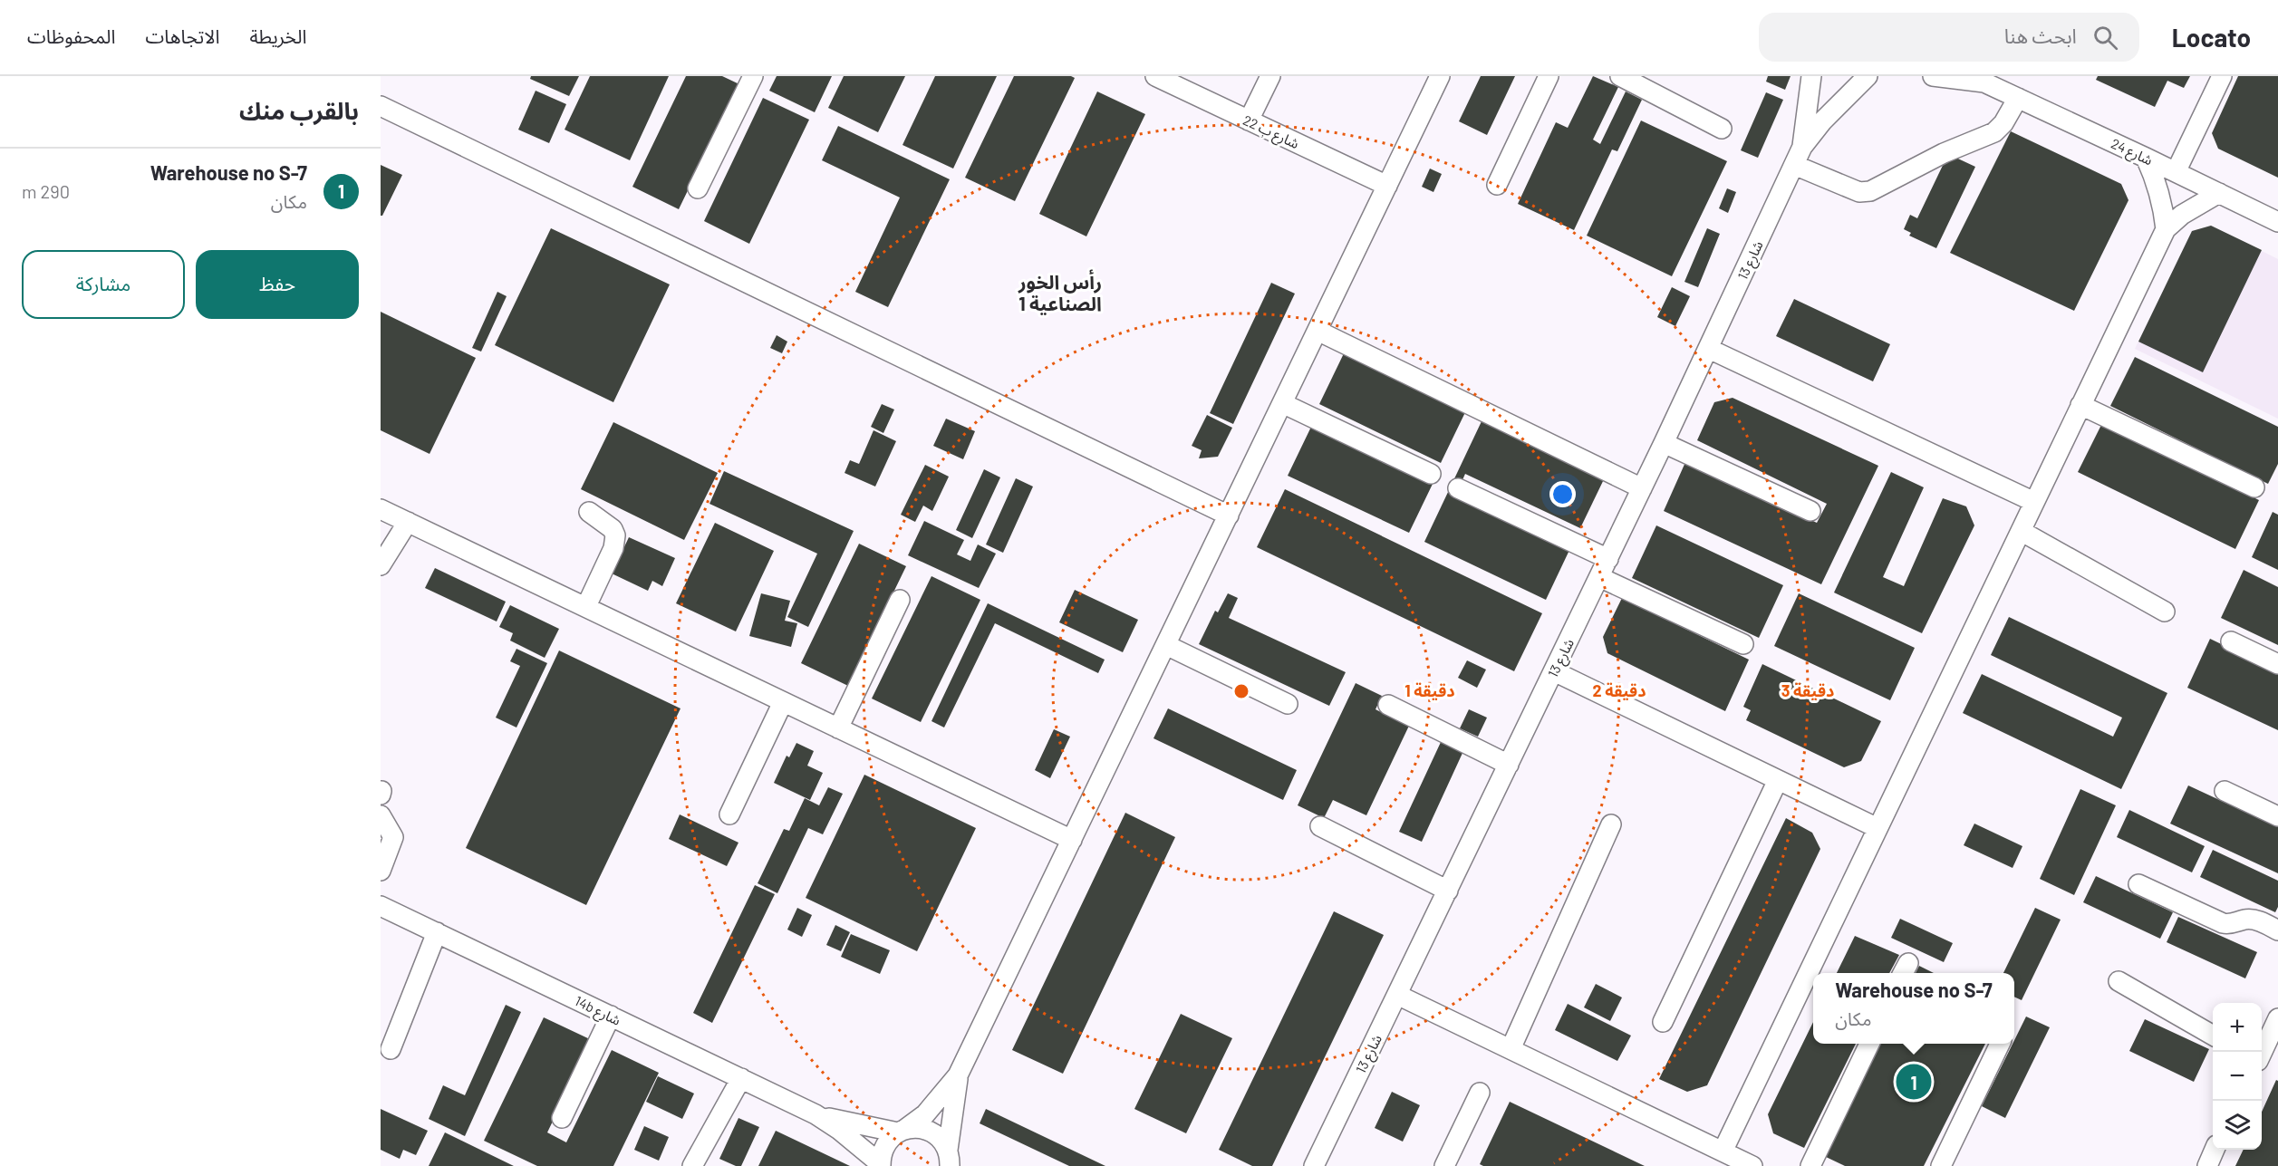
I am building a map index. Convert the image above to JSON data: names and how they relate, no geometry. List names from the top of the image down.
{
  "streets": {
    "street": [
      "شارع ب 22",
      "شارع 24",
      "شارع 13",
      "14b شارع"
    ]
  },
  "districts": ["رأس الخور الصناعية 1"],
  "page": {
    "header": "Locato",
    "search": "ابحث هنا",
    "nav": ["الخريطة", "الاتجاهات", "المحفوظات"],
    "heading": "بالقرب منك",
    "list": [
      {
        "mark": "1",
        "name": "Warehouse no S-7",
        "note": "مكان",
        "value": "290 m"
      }
    ],
    "buttons": ["حفظ", "مشاركة"],
    "popup": ["Warehouse no S-7", "مكان"],
    "map_buttons": ["+", "−"],
    "pins": "1"
  },
  "rings": ["1 دقيقة", "2 دقيقة", "3 دقيقة"]
}
